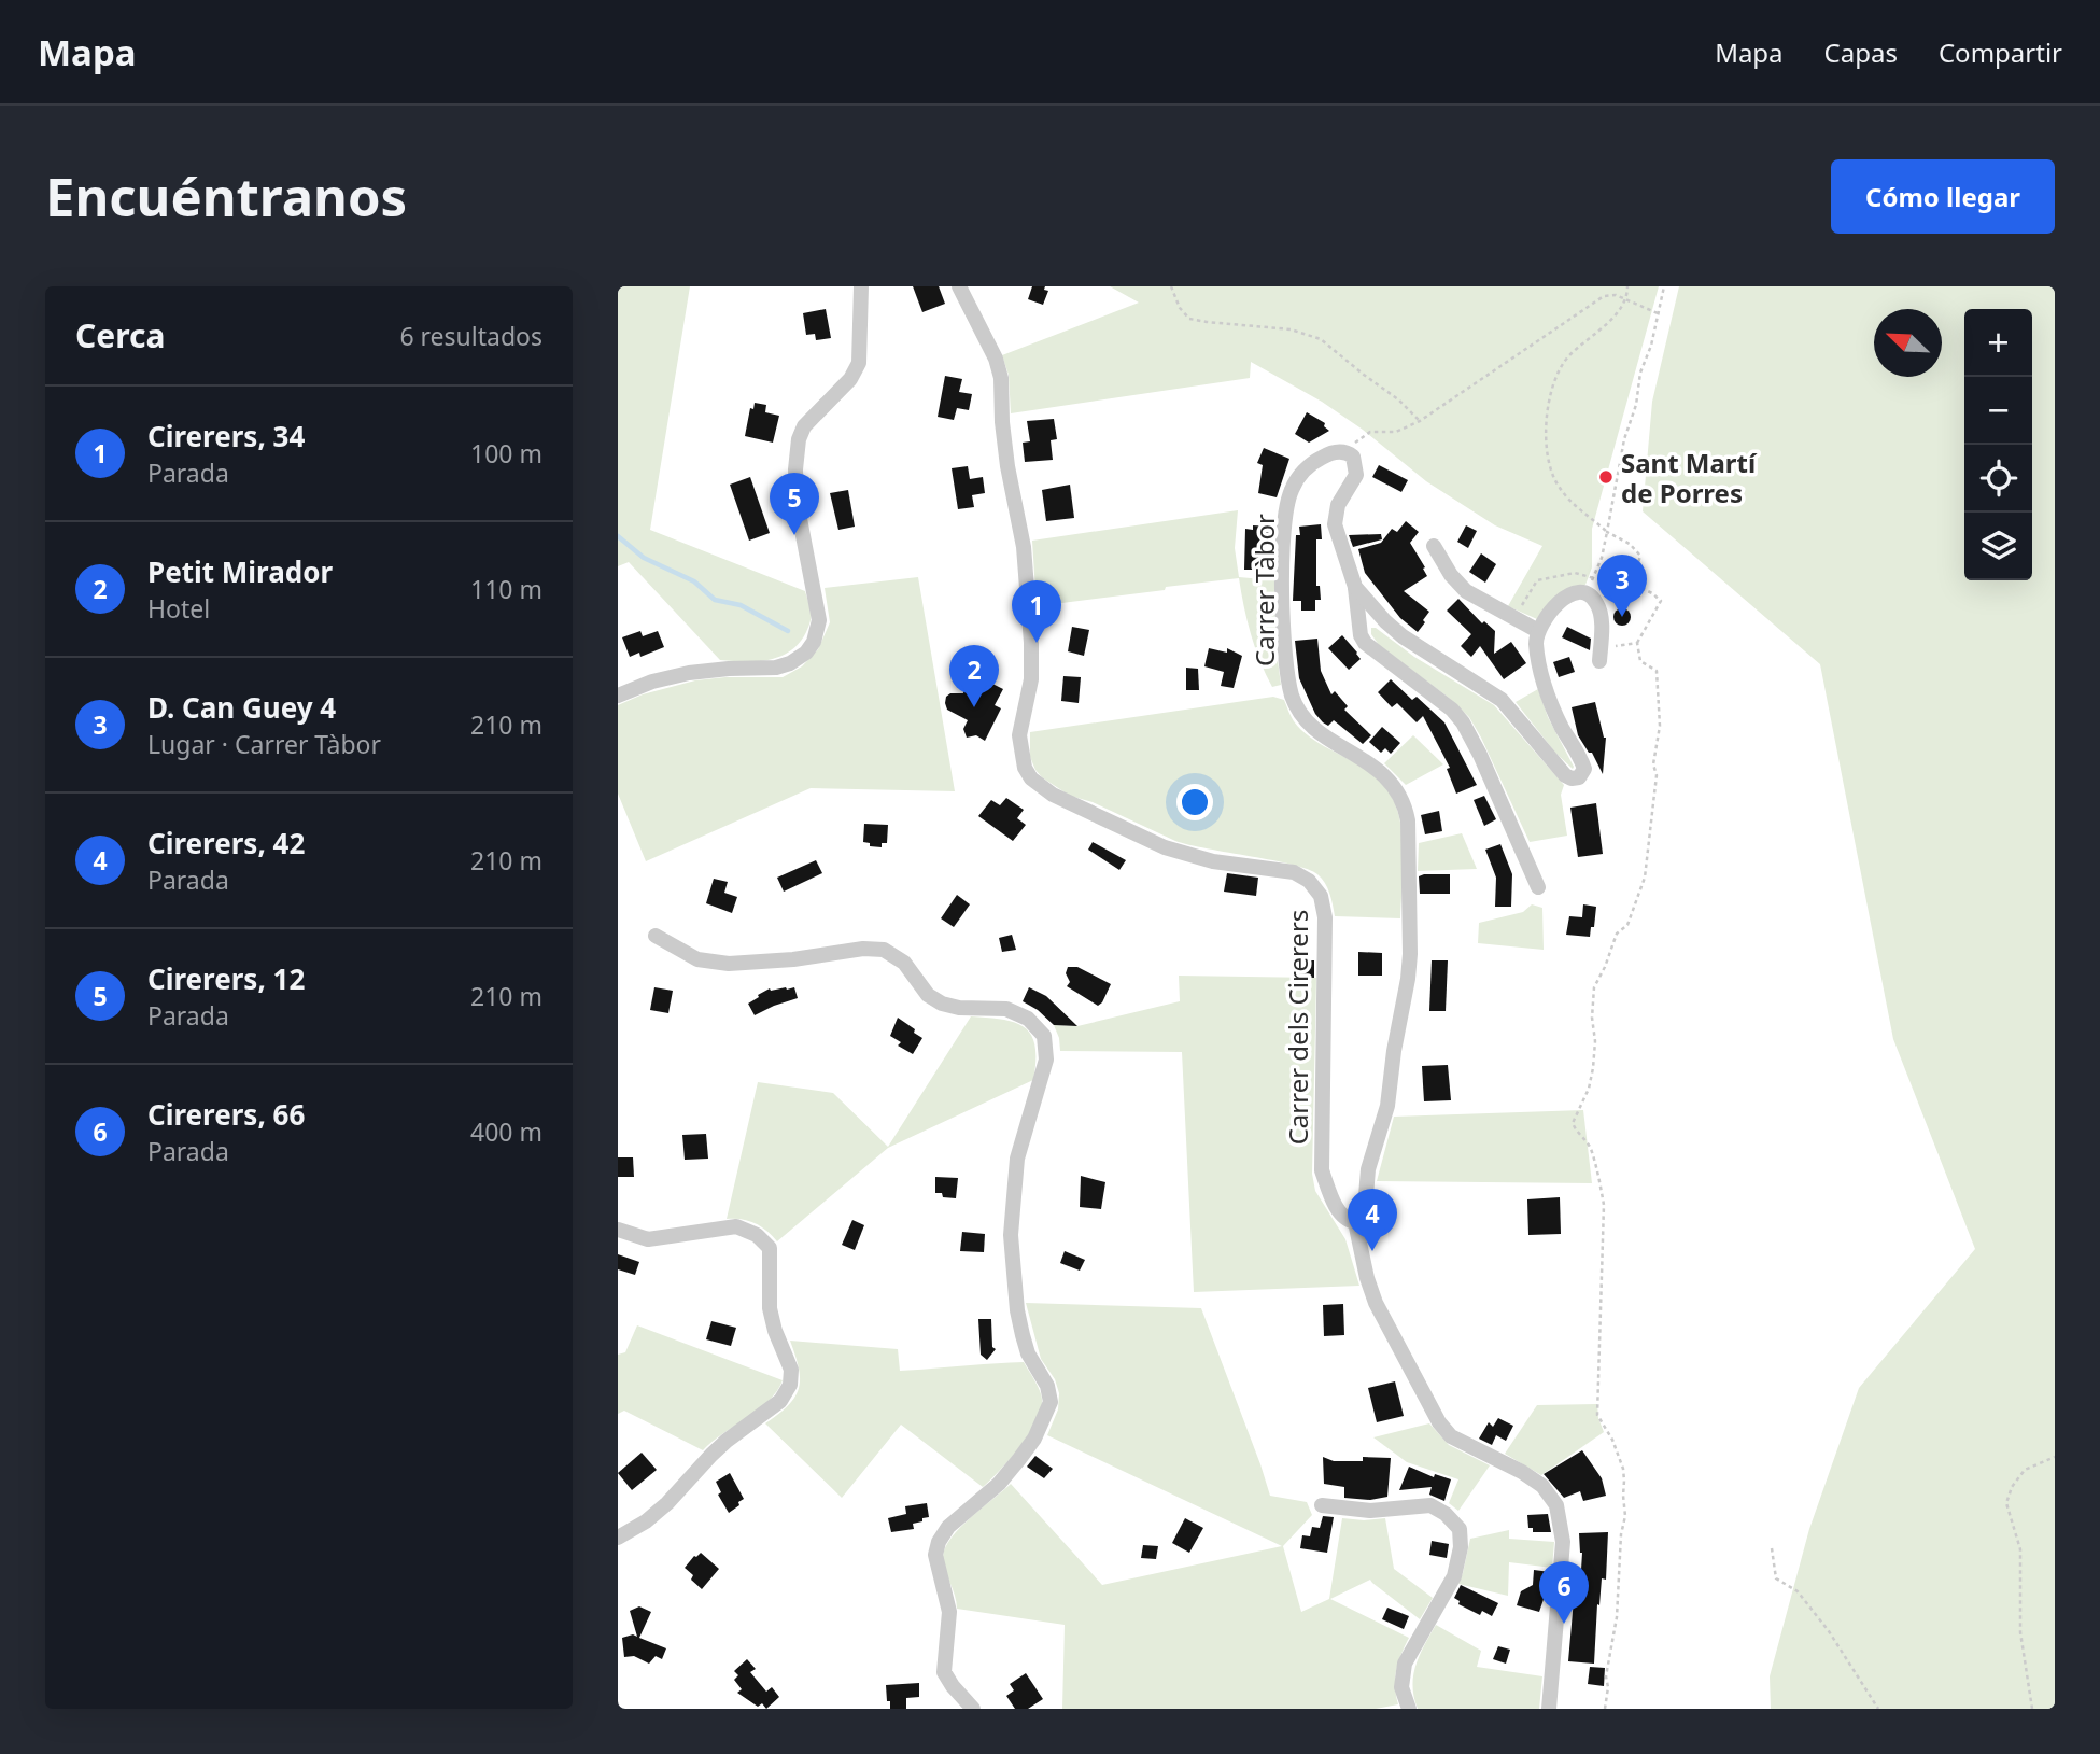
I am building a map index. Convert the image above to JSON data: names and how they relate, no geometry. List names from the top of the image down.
{
  "streets": {
    "street": ["Carrer Tàbor", "Carrer dels Cirerers"]
  },
  "crossings": [
    ["Carrer Tàbor", "Carrer dels Cirerers"]
  ],
  "places": ["Sant Martí de Porres"],
  "north": "top left",
  "page": {
    "header": "Mapa",
    "nav": ["Mapa", "Capas", "Compartir"],
    "buttons": "Cómo llegar",
    "title": "Encuéntranos",
    "heading": ["Cerca", "6 resultados"],
    "map_buttons": ["+", "−"],
    "list": [
      {
        "mark": "1",
        "name": "Cirerers, 34",
        "note": "Parada",
        "value": "100 m"
      },
      {
        "mark": "2",
        "name": "Petit Mirador",
        "note": "Hotel",
        "value": "110 m"
      },
      {
        "mark": "3",
        "name": "D. Can Guey 4",
        "note": "Lugar · Carrer Tàbor",
        "value": "210 m"
      },
      {
        "mark": "4",
        "name": "Cirerers, 42",
        "note": "Parada",
        "value": "210 m"
      },
      {
        "mark": "5",
        "name": "Cirerers, 12",
        "note": "Parada",
        "value": "210 m"
      },
      {
        "mark": "6",
        "name": "Cirerers, 66",
        "note": "Parada",
        "value": "400 m"
      }
    ],
    "pins": [
      "5",
      "3",
      "1",
      "2",
      "4",
      "6"
    ]
  }
}
